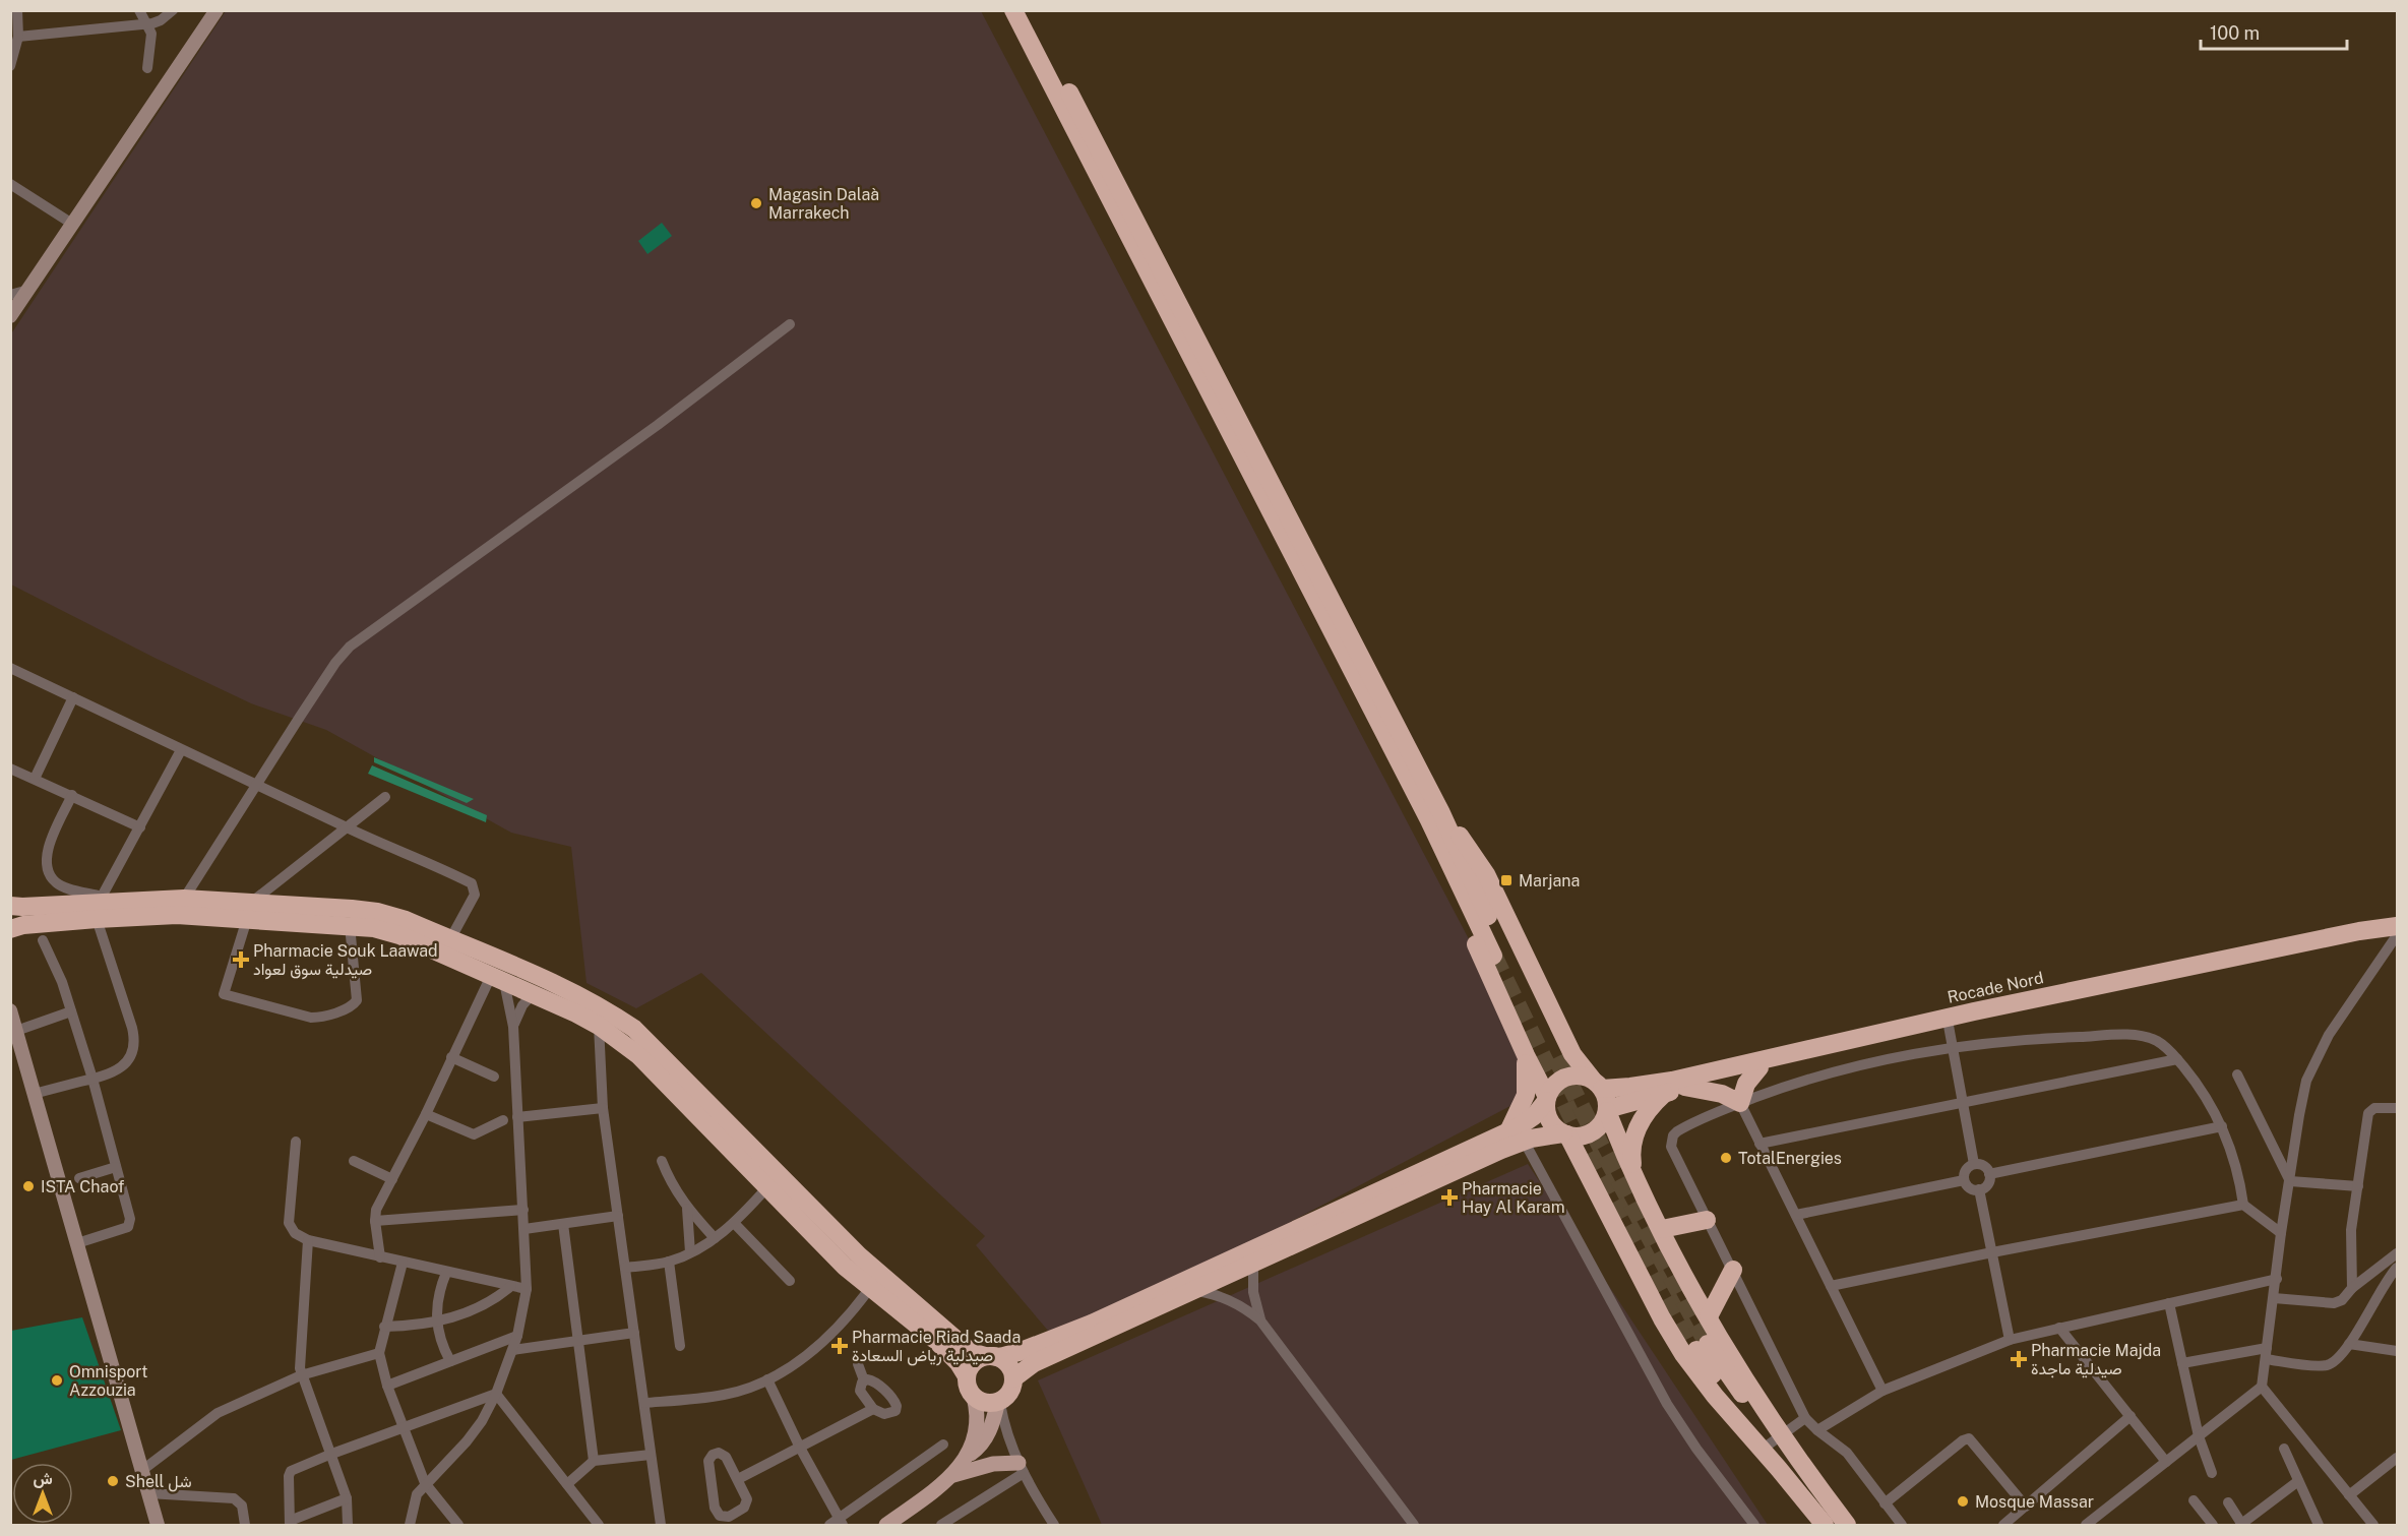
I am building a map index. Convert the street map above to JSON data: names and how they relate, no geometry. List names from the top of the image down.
{
  "streets": {
    "highway": ["Rocade Nord"]
  },
  "places": {
    "other": [
      "Magasin Dalaà Marrakech",
      "TotalEnergies",
      "ISTA Chaof",
      "Omnisport Azzouzia",
      "Shell شل",
      "Mosque Massar"
    ],
    "transit": ["Marjana"],
    "health": [
      "Pharmacie Souk Laawad صيدلية سوق لعواد",
      "Pharmacie Hay Al Karam",
      "Pharmacie Riad Saada صيدلية رياض السعادة",
      "Pharmacie Majda صيدلية ماجدة"
    ]
  },
  "scale_bar": "100 m",
  "north": "top"
}
